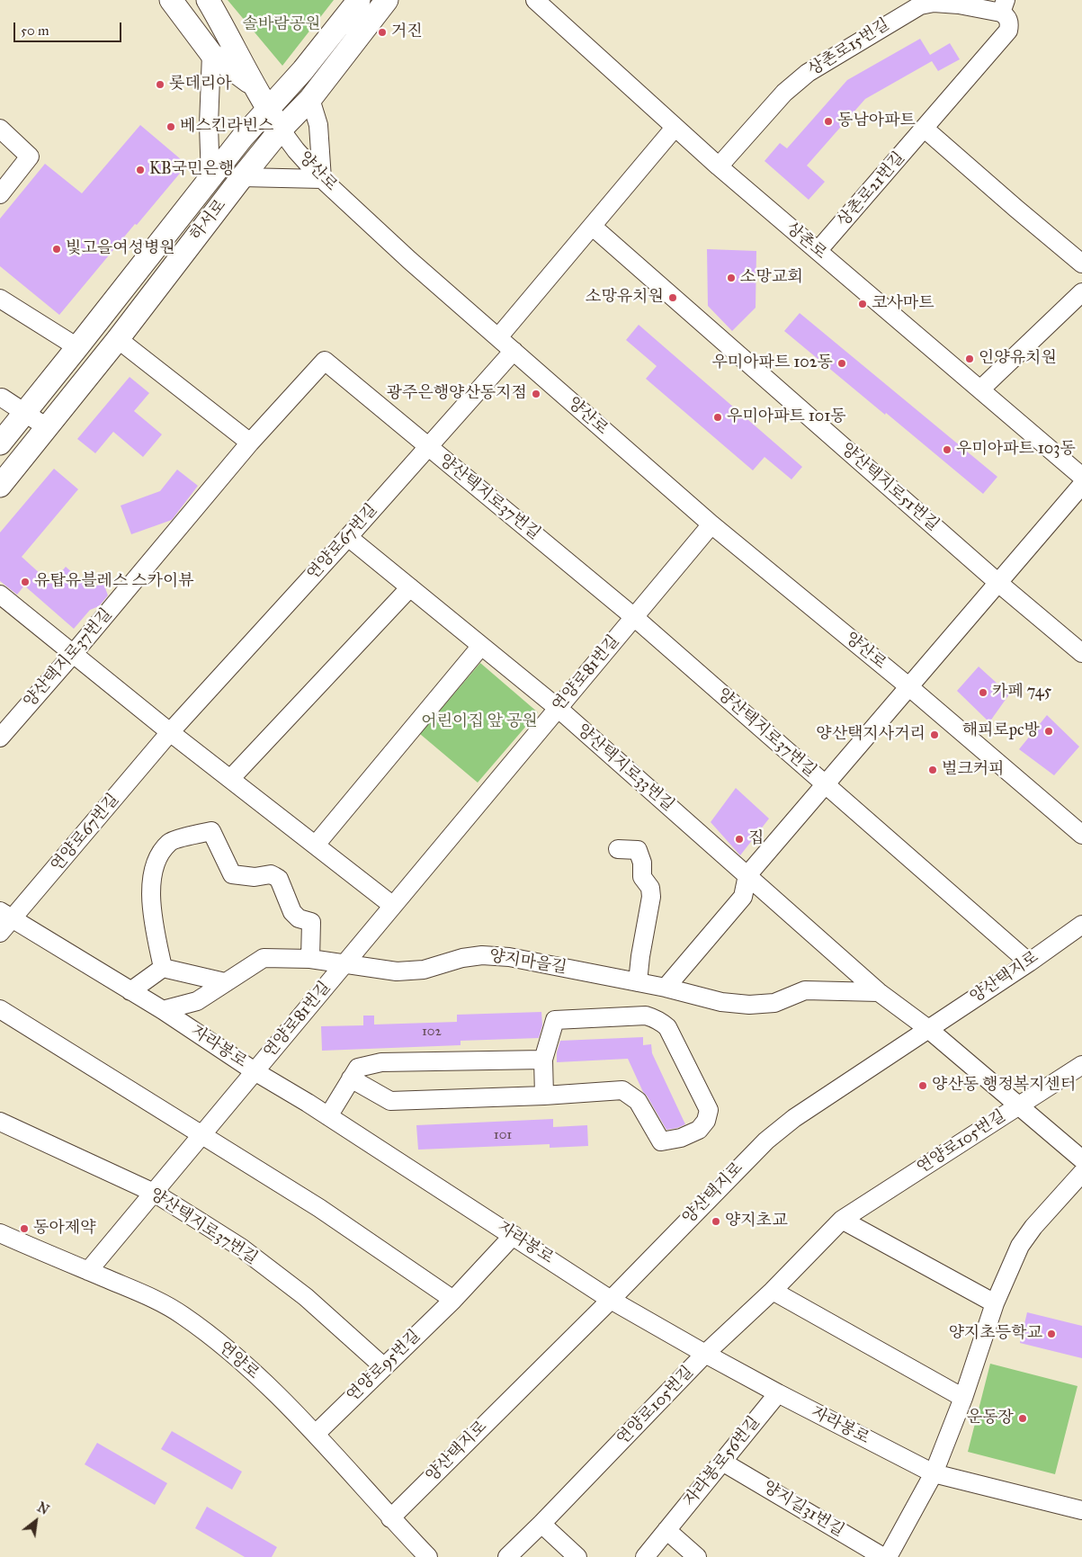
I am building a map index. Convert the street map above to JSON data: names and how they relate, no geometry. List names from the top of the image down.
{
  "streets": {
    "main road": ["하서로"],
    "street": [
      "상촌로15번길",
      "양산로",
      "상촌로21번길",
      "상촌로",
      "양산택지로51번길",
      "양산택지로37번길",
      "연양로67번길",
      "연양로81번길",
      "양산택지로33번길",
      "양지마을길",
      "양산택지로",
      "자라봉로",
      "연양로105번길",
      "연양로",
      "연양로95번길",
      "자라봉로56번길",
      "양지길31번길"
    ]
  },
  "crossings": [
    ["상촌로15번길", "상촌로21번길"],
    ["상촌로15번길", "상촌로"],
    ["양산로", "하서로"],
    ["양산로", "연양로67번길"],
    ["양산로", "연양로81번길"],
    ["상촌로21번길", "상촌로"],
    ["양산택지로37번길", "연양로67번길"],
    ["양산택지로37번길", "연양로81번길"],
    ["양산택지로37번길", "양산택지로"],
    ["양산택지로37번길", "연양로95번길"],
    ["연양로67번길", "양산택지로33번길"],
    ["연양로67번길", "자라봉로"],
    ["연양로81번길", "양산택지로33번길"],
    ["연양로81번길", "양지마을길"],
    ["연양로81번길", "자라봉로"],
    ["연양로81번길", "연양로"],
    ["양산택지로33번길", "양지마을길"],
    ["양산택지로33번길", "양산택지로"],
    ["양산택지로33번길", "연양로105번길"],
    ["양지마을길", "자라봉로"],
    ["양산택지로", "자라봉로"],
    ["양산택지로", "연양로"],
    ["자라봉로", "연양로105번길"],
    ["자라봉로", "연양로95번길"],
    ["자라봉로", "자라봉로56번길"],
    ["연양로", "연양로95번길"],
    ["자라봉로56번길", "양지길31번길"]
  ],
  "parks": ["솔바람공원", "어린이집 앞 공원"],
  "places": [
    "거진",
    "롯데리아",
    "동남아파트",
    "베스킨라빈스",
    "KB국민은행",
    "빛고을여성병원",
    "소망교회",
    "소망유치원",
    "코사마트",
    "인양유치원",
    "우미아파트 102동",
    "광주은행양산동지점",
    "우미아파트 101동",
    "우미아파트 103동",
    "유탑유블레스 스카이뷰",
    "카페 745",
    "해피로pc방",
    "양산택지사거리",
    "벌크커피",
    "집",
    "양산동 행정복지센터",
    "양지초교",
    "동아제약",
    "양지초등학교",
    "운동장"
  ],
  "house_numbers": ["102", "101"],
  "scale_bar": "50 m",
  "north": "top right"
}
